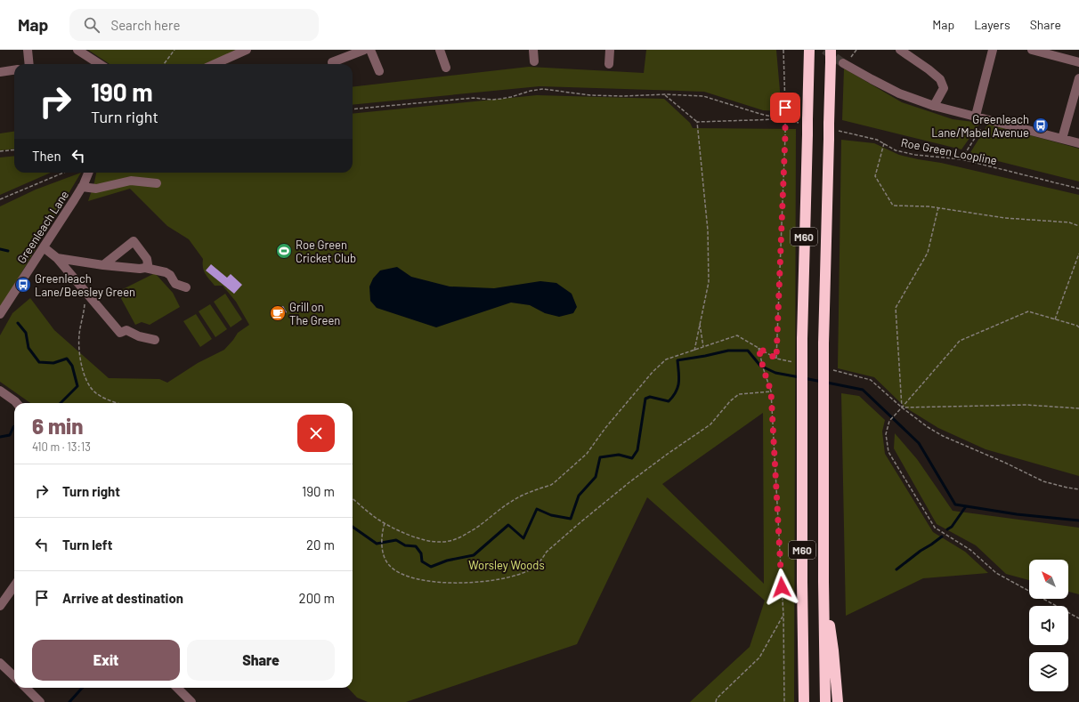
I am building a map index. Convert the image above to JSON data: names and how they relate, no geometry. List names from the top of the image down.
{
  "streets": {
    "highway": ["M60"],
    "street": ["Greenleach Lane"],
    "path": ["Roe Green Loopline"]
  },
  "parks": ["Worsley Woods"],
  "places": {
    "bus stop": ["Greenleach Lane/Mabel Avenue", "Greenleach Lane/Beesley Green"],
    "sports": ["Roe Green Cricket Club"],
    "cafe": ["Grill on The Green"]
  },
  "north": "top left",
  "page": {
    "header": "Map",
    "search": "Search here",
    "nav": ["Map", "Layers", "Share"],
    "turn": ["190 m", "Turn right"],
    "then": "Then",
    "heading": ["6 min", "410 m · 13:13"],
    "list": [
      {
        "name": "Turn right",
        "value": "190 m"
      },
      {
        "name": "Turn left",
        "value": "20 m"
      },
      {
        "name": "Arrive at destination",
        "value": "200 m"
      }
    ],
    "buttons": ["Exit", "Share"]
  }
}
